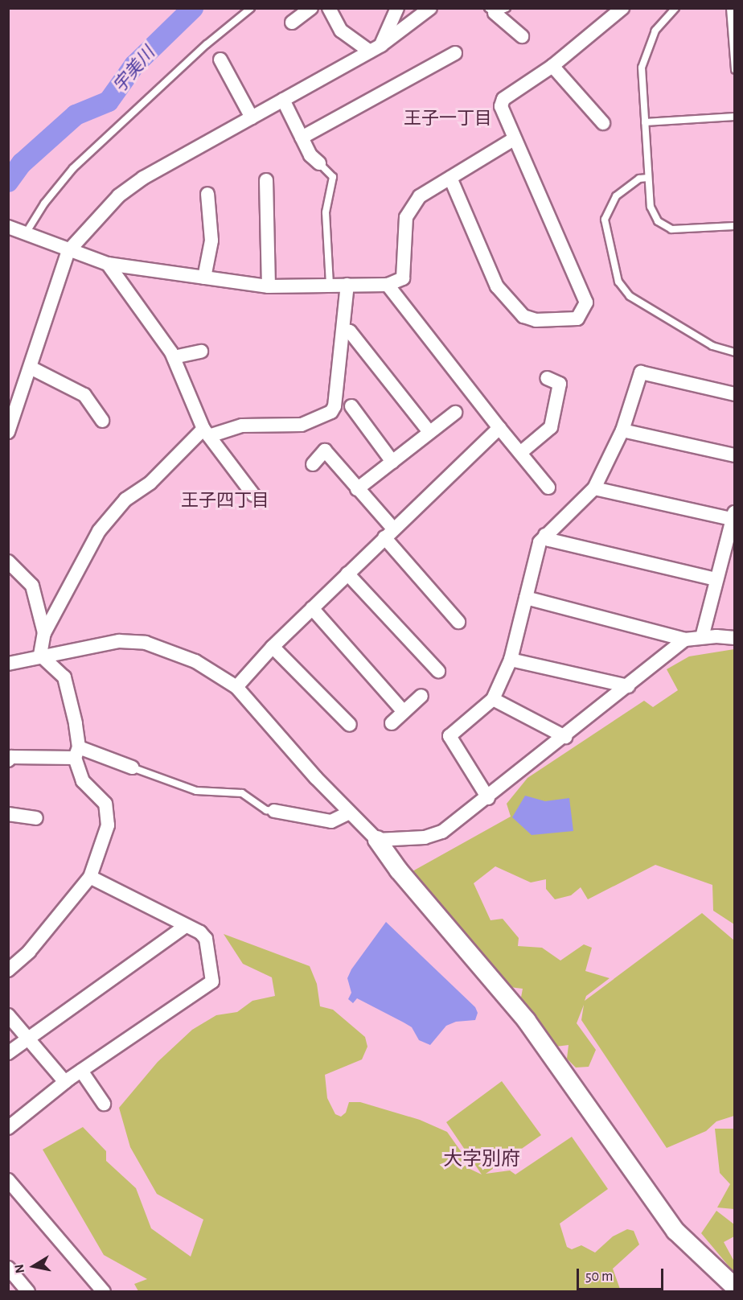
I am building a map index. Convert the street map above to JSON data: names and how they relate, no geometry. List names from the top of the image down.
{
  "districts": ["王子一丁目", "王子四丁目", "大字別府"],
  "water": ["宇美川"],
  "scale_bar": "50 m",
  "north": "left"
}
